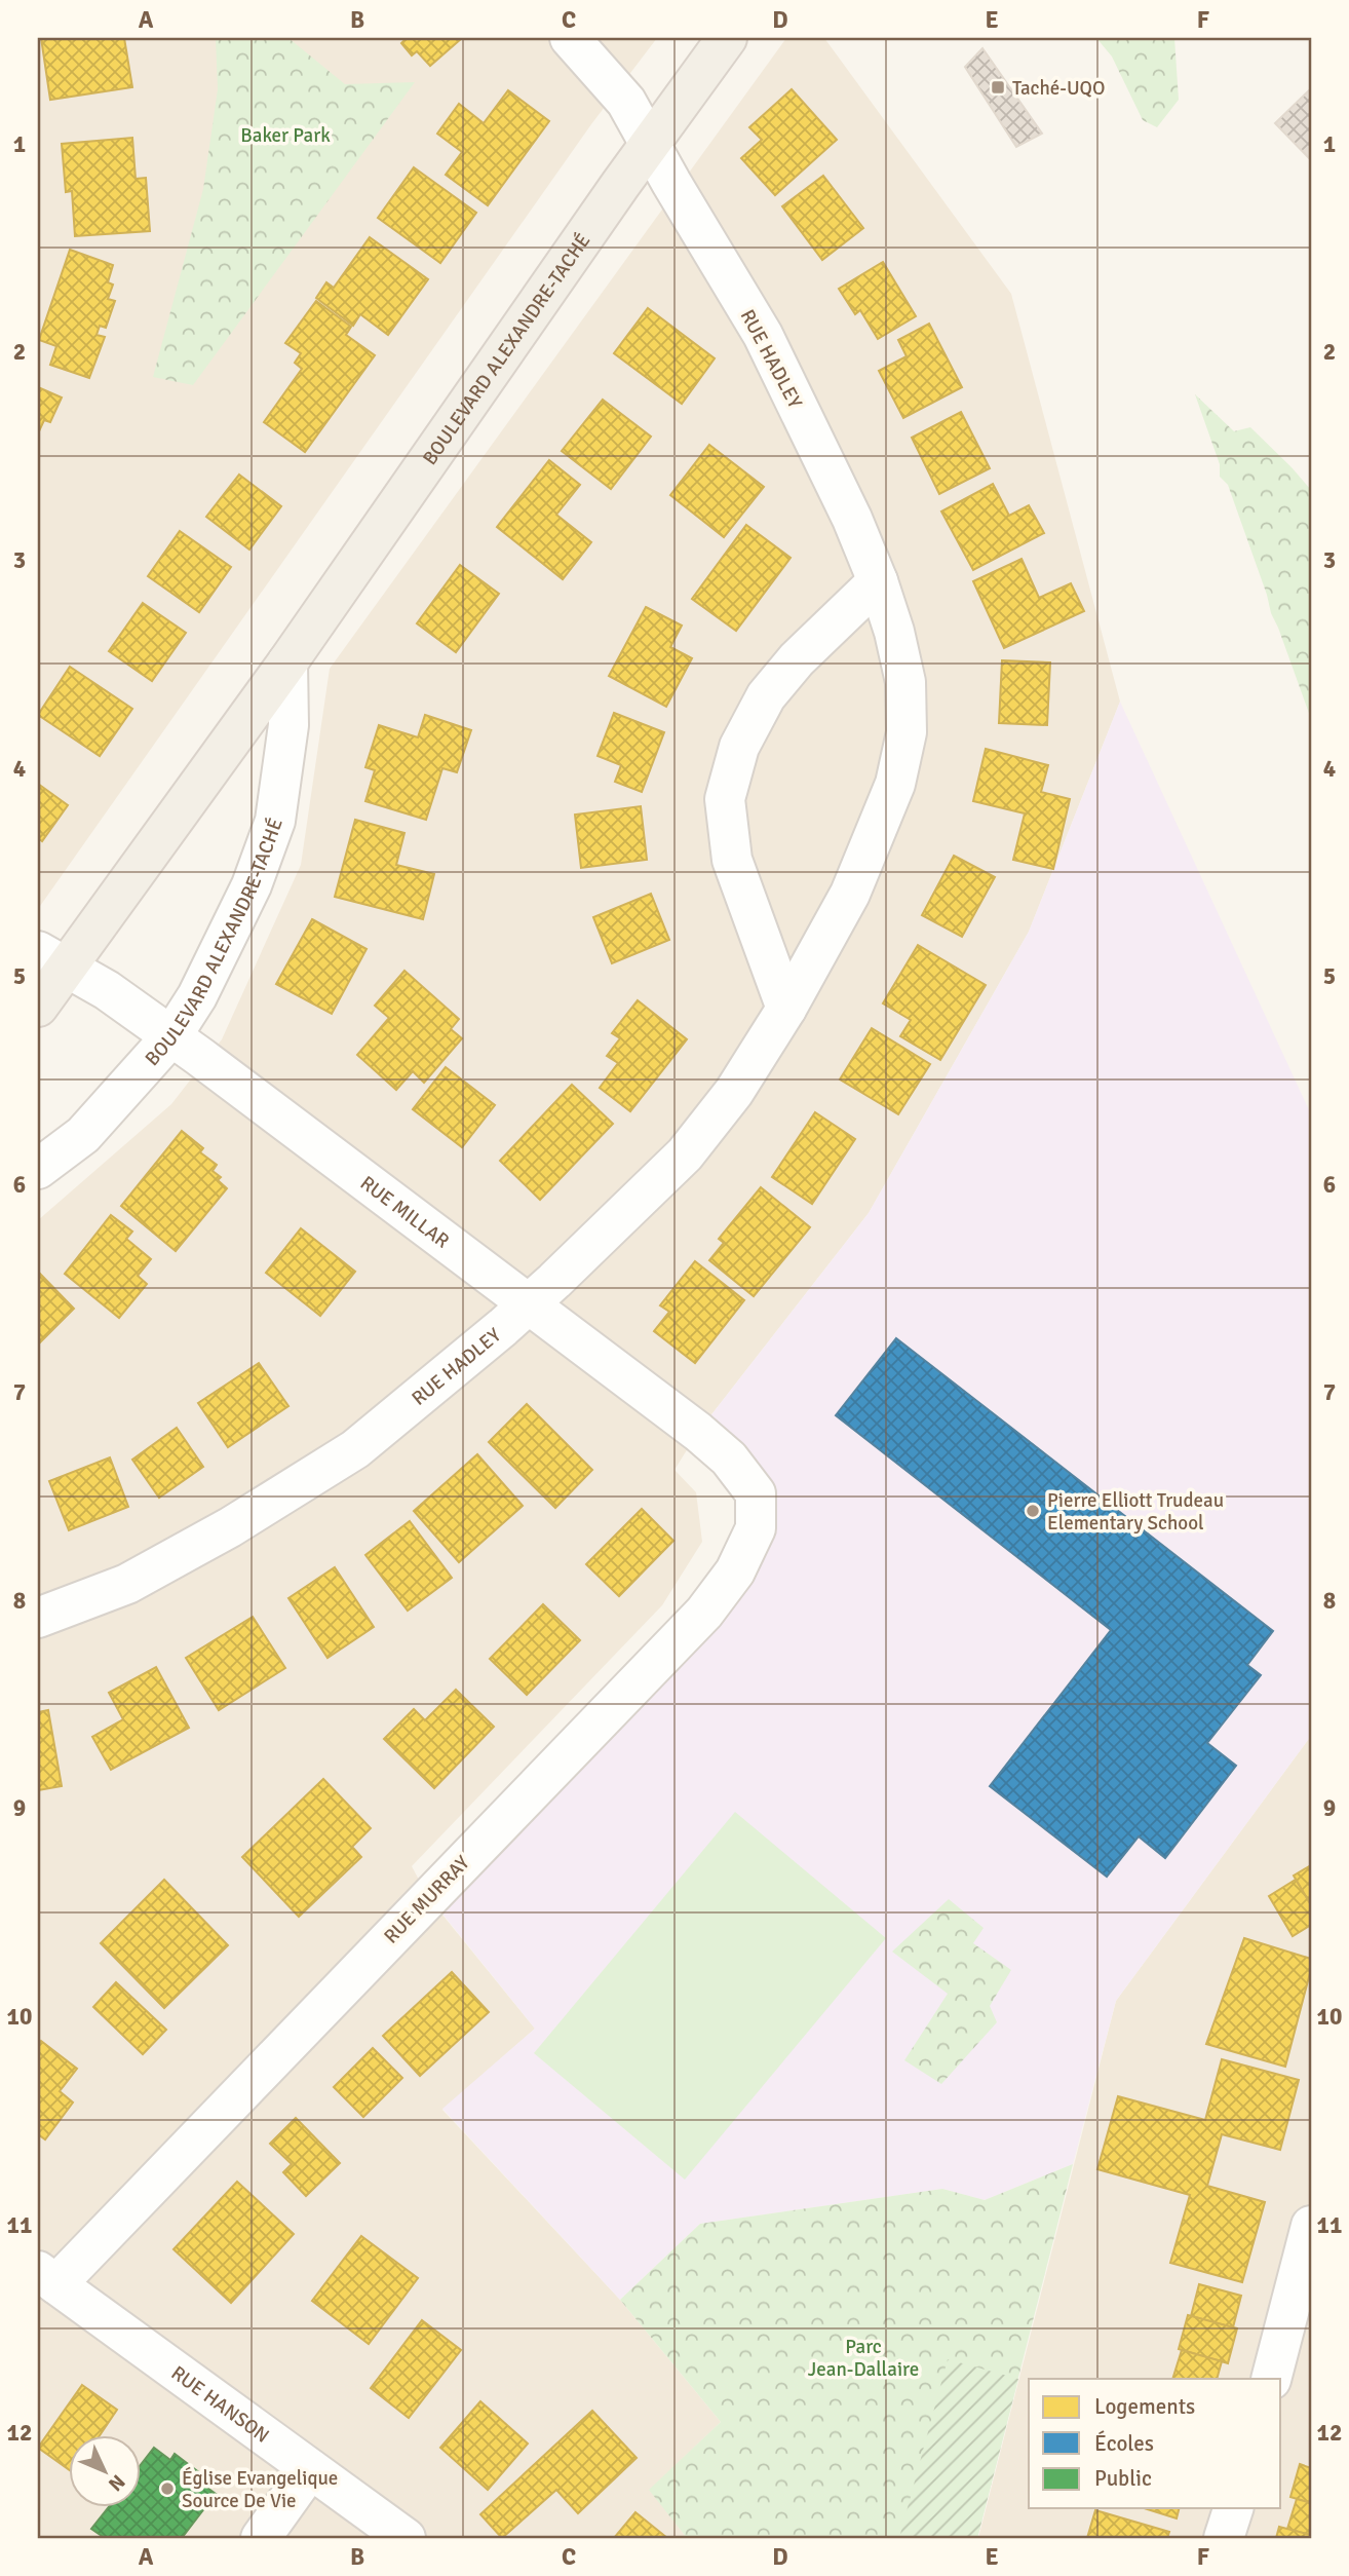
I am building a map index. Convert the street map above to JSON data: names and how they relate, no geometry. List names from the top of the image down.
{
  "streets": {
    "main road": ["BOULEVARD ALEXANDRE-TACHÉ"],
    "street": [
      "RUE HADLEY",
      "RUE MILLAR",
      "RUE MURRAY",
      "RUE HANSON"
    ]
  },
  "crossings": [
    ["BOULEVARD ALEXANDRE-TACHÉ", "RUE HADLEY"],
    ["BOULEVARD ALEXANDRE-TACHÉ", "RUE MILLAR"],
    ["RUE HADLEY", "RUE MILLAR"],
    ["RUE MILLAR", "RUE MURRAY"],
    ["RUE MURRAY", "RUE HANSON"]
  ],
  "parks": ["Baker Park", "Parc Jean-Dallaire"],
  "places": {
    "transit": ["Taché-UQO"],
    "other": ["Pierre Elliott Trudeau Elementary School", "Église Evangelique Source De Vie"]
  },
  "legend": ["Logements", "Écoles", "Public"],
  "north": "bottom right",
  "grid": {
    "columns": [
      "A",
      "B",
      "C",
      "D",
      "E",
      "F"
    ],
    "rows": [
      "1",
      "2",
      "3",
      "4",
      "5",
      "6",
      "7",
      "8",
      "9",
      "10",
      "11",
      "12"
    ]
  }
}
